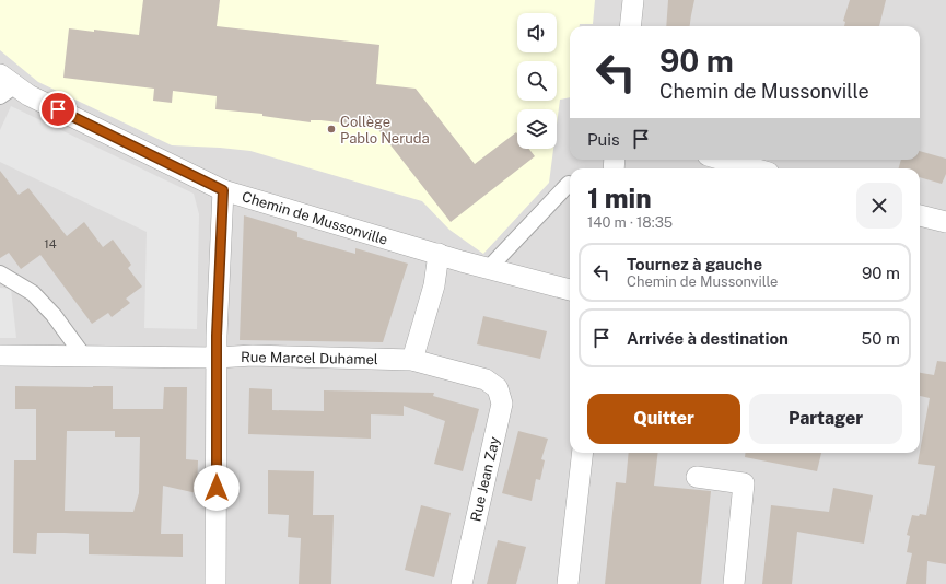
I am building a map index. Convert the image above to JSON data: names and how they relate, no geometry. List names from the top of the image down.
{
  "streets": {
    "street": ["Chemin de Mussonville", "Rue Marcel Duhamel", "Rue Jean Zay"]
  },
  "crossings": [
    ["Rue Marcel Duhamel", "Rue Jean Zay"]
  ],
  "places": ["Collège Pablo Neruda"],
  "house_numbers": ["14"],
  "page": {
    "turn": ["90 m", "Chemin de Mussonville"],
    "then": "Puis",
    "heading": ["1 min", "140 m · 18:35"],
    "list": [
      {
        "name": "Tournez à gauche",
        "note": "Chemin de Mussonville",
        "value": "90 m"
      },
      {
        "name": "Arrivée à destination",
        "value": "50 m"
      }
    ],
    "buttons": ["Quitter", "Partager"]
  }
}
